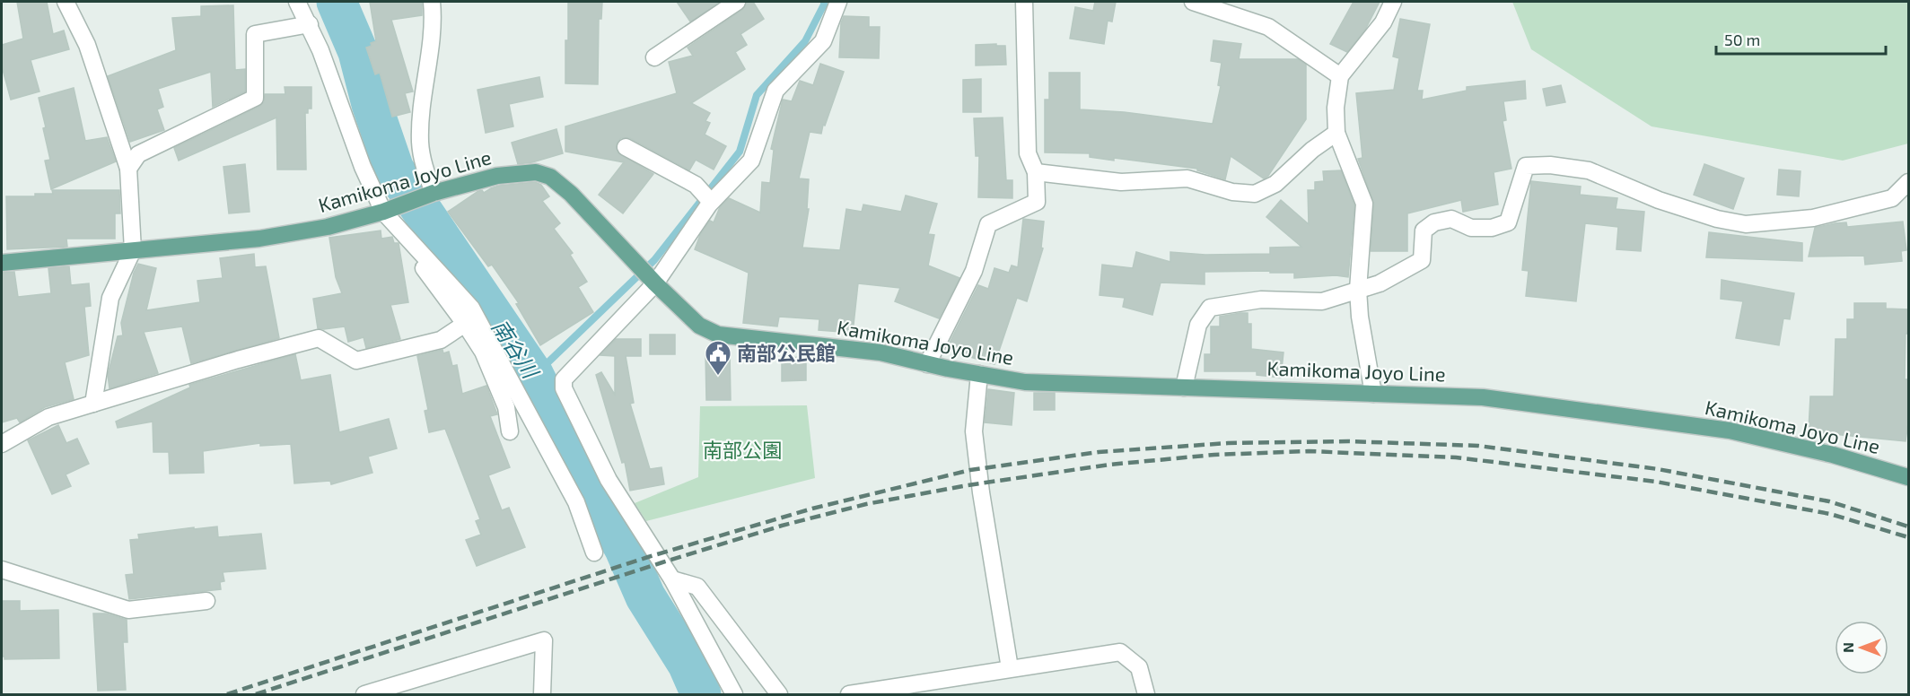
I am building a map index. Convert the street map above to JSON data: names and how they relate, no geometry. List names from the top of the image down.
{
  "streets": {
    "main road": ["Kamikoma Joyo Line"]
  },
  "water": ["南谷川"],
  "parks": ["南部公園"],
  "places": {
    "public building": ["南部公民館"]
  },
  "scale_bar": "50 m",
  "north": "left"
}
